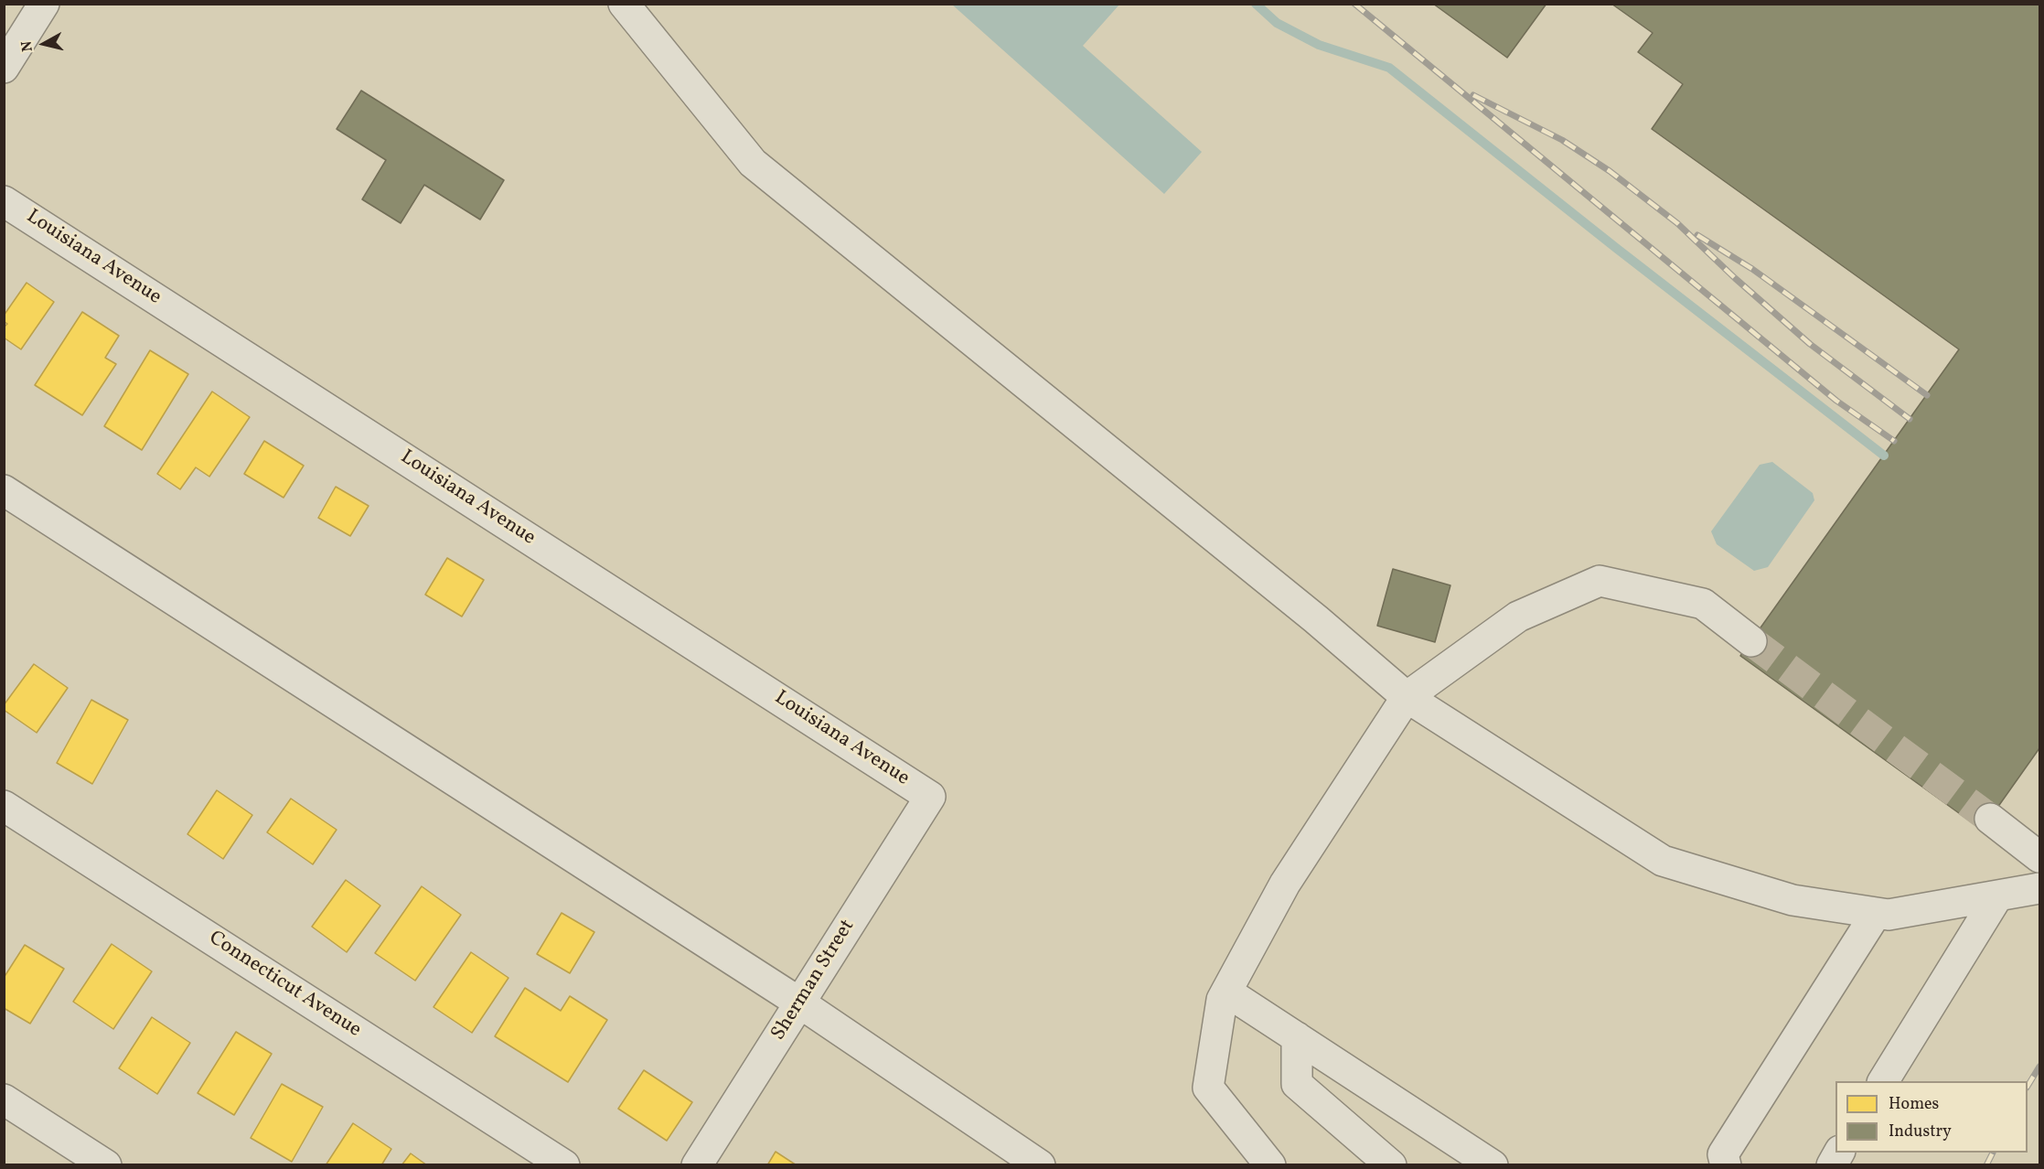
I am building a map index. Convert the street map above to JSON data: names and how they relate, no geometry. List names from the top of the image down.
{
  "streets": {
    "street": ["Louisiana Avenue", "Sherman Street", "Connecticut Avenue"]
  },
  "crossings": [
    ["Louisiana Avenue", "Sherman Street"]
  ],
  "legend": ["Homes", "Industry"],
  "north": "left"
}
